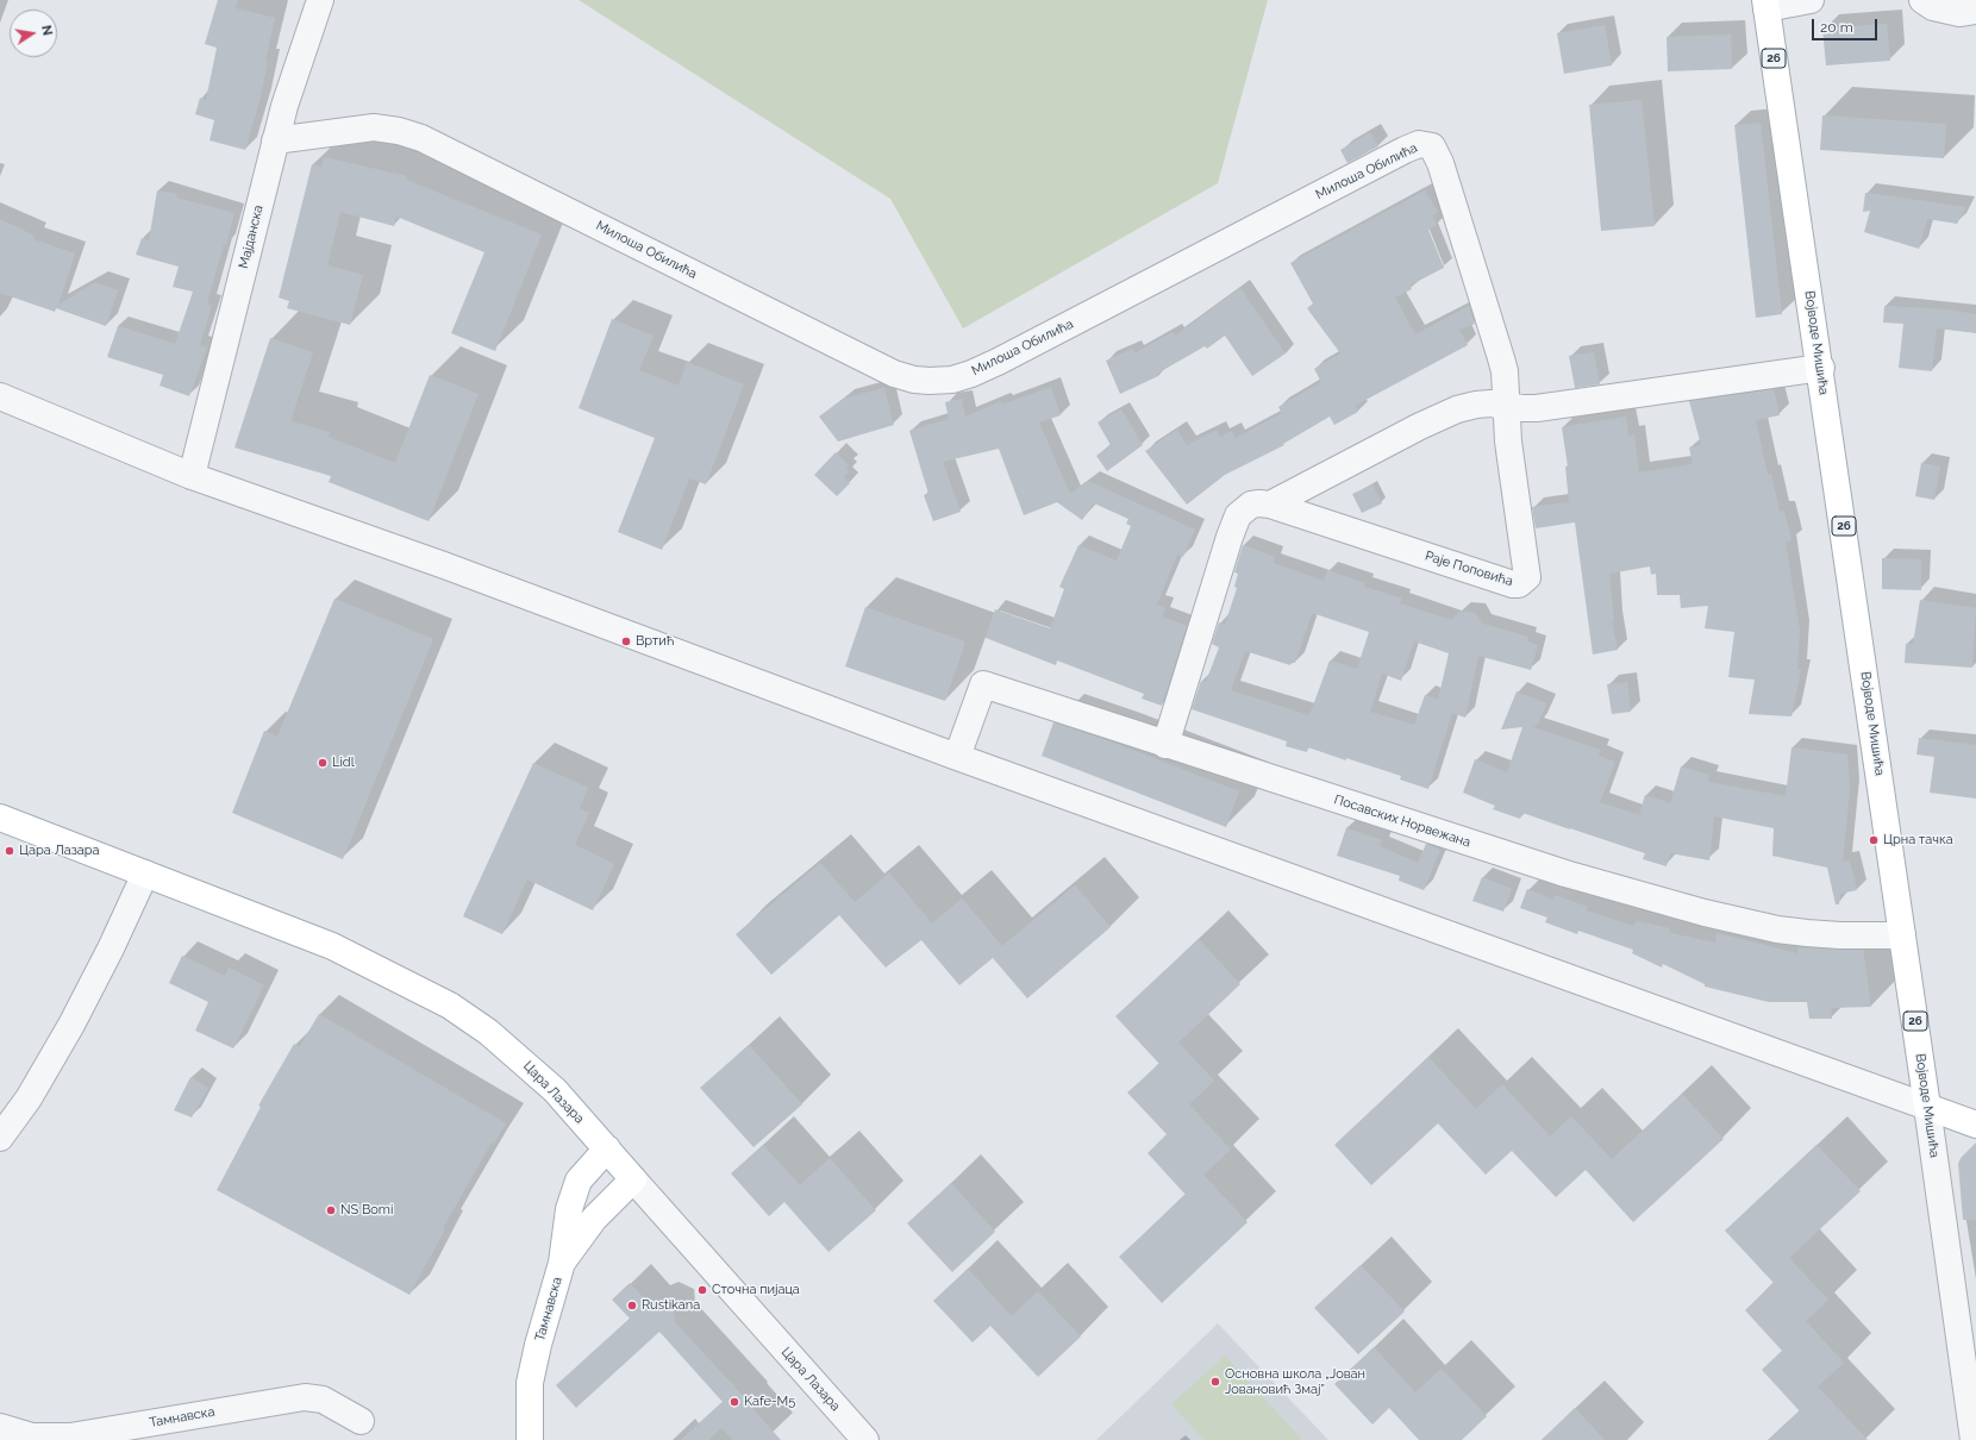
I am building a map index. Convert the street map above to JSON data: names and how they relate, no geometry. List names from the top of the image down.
{
  "streets": {
    "main road": [
      "26",
      "Војводе Мишића",
      "Цара Лазара",
      "Тамнавска"
    ],
    "street": [
      "Милоша Обилића",
      "Мајданска",
      "Раје Поповића",
      "Посавских Норвежана"
    ]
  },
  "crossings": [
    ["Милоша Обилића", "Мајданска"],
    ["Милоша Обилића", "Раје Поповића"],
    ["Војводе Мишића", "Раје Поповића"],
    ["Војводе Мишића", "Посавских Норвежана"],
    ["Раје Поповића", "Посавских Норвежана"]
  ],
  "places": [
    "Вртић",
    "Lidl",
    "Црна тачка",
    "Цара Лазара",
    "NS Bomi",
    "Сточна пијаца",
    "Rustikana",
    "Основна школа „Јован Јовановић Змај”",
    "Kafe-M5"
  ],
  "scale_bar": "20 m",
  "north": "right"
}
